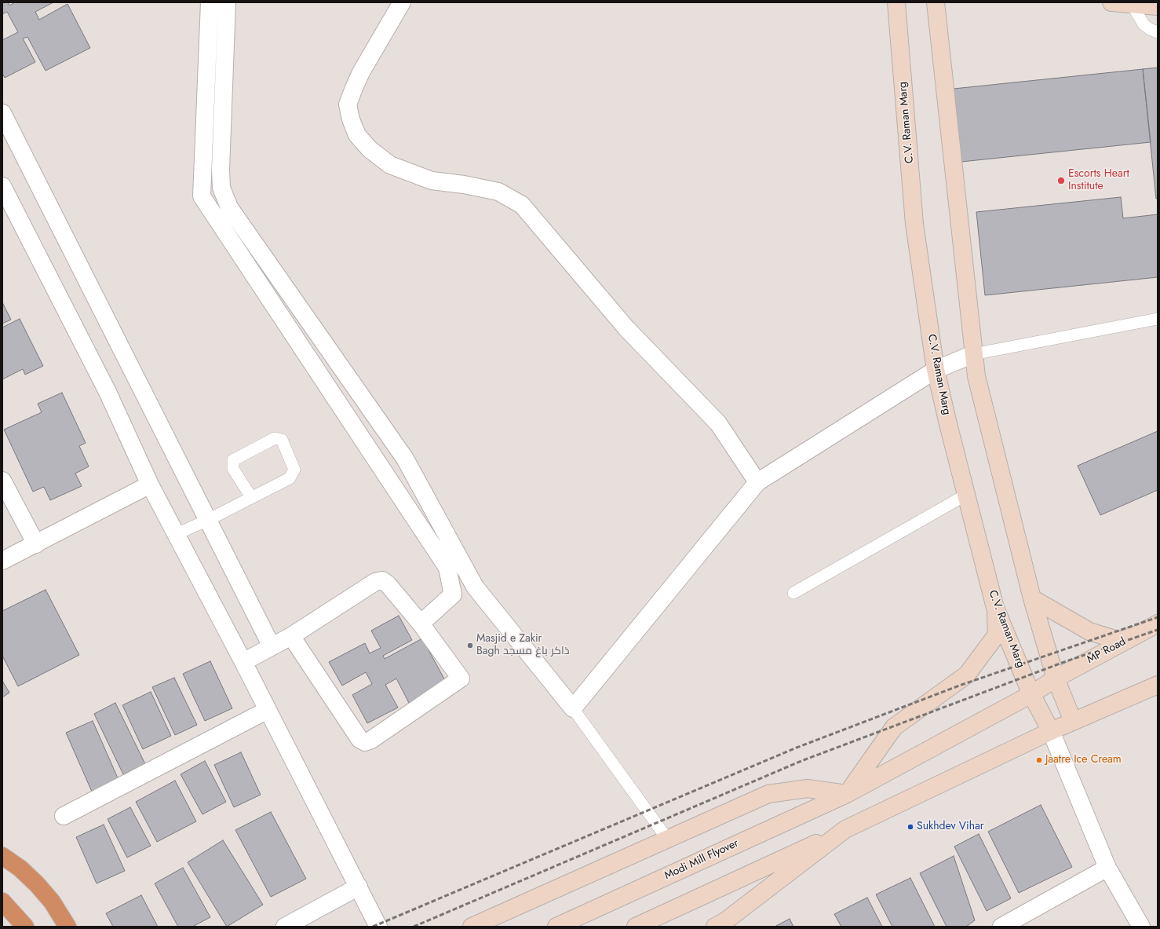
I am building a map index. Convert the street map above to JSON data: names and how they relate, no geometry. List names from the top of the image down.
{
  "streets": {
    "main road": ["C.V. Raman Marg", "MP Road", "Modi Mill Flyover"]
  },
  "crossings": [
    ["C.V. Raman Marg", "MP Road"],
    ["C.V. Raman Marg", "Modi Mill Flyover"],
    ["MP Road", "Modi Mill Flyover"]
  ],
  "places": [
    "Escorts Heart Institute",
    "Masjid e Zakir Bagh ذاکر باغ مسجد",
    "Jaatre Ice Cream",
    "Sukhdev Vihar"
  ]
}
